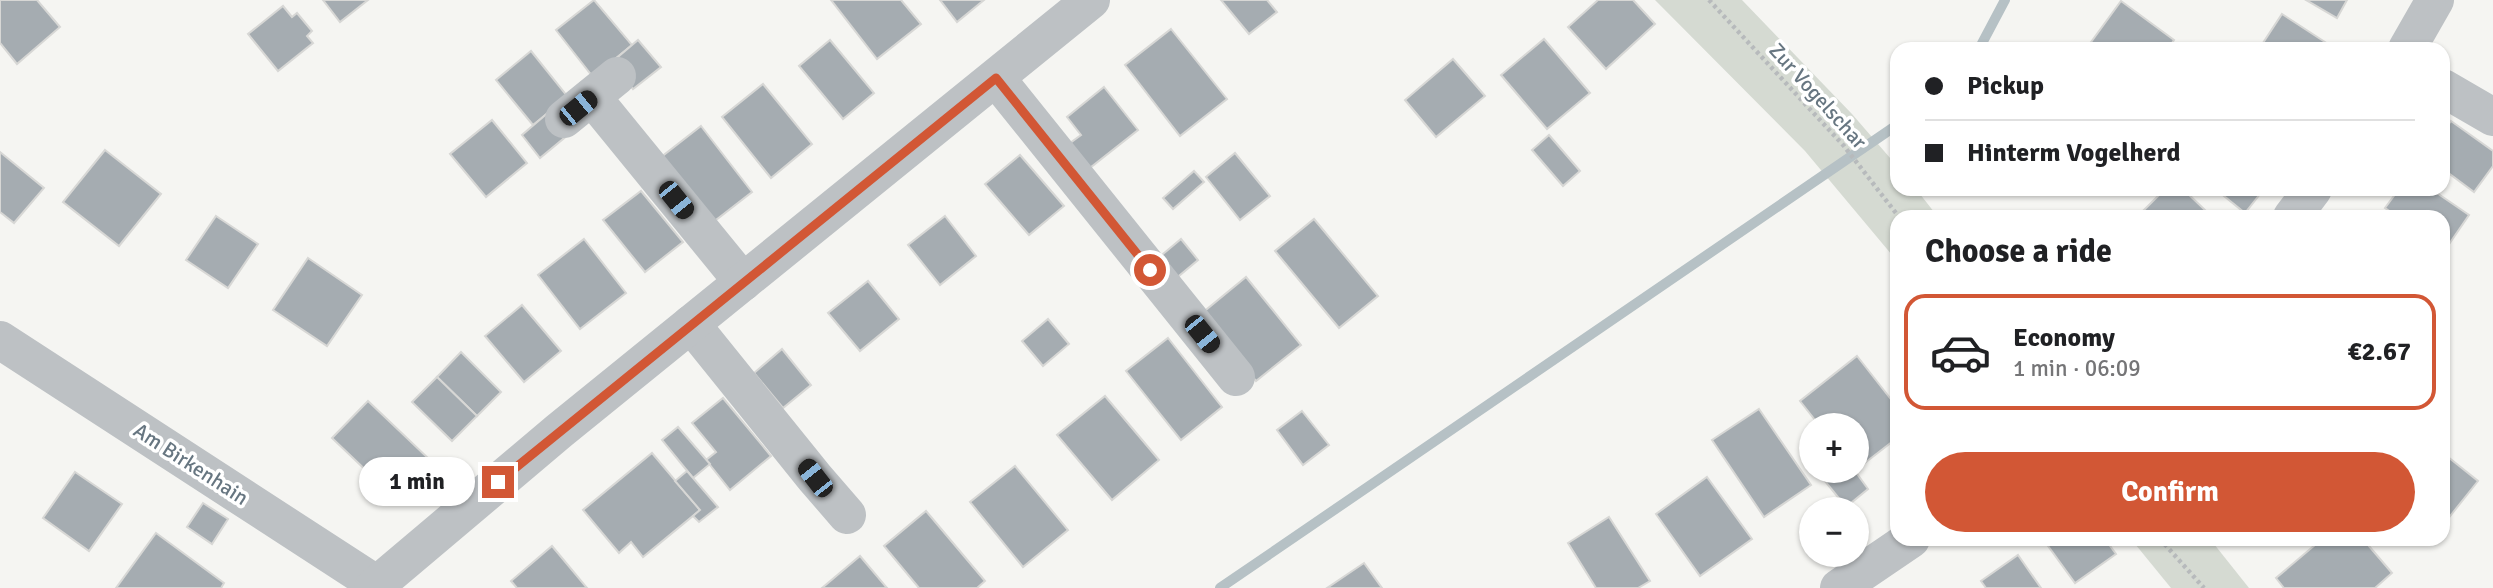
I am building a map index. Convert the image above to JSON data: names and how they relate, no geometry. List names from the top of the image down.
{
  "streets": {
    "street": ["Am Birkenhain"],
    "path": ["Zur Vogelschar"]
  },
  "page": {
    "banner": ["Pickup", "Hinterm Vogelherd"],
    "heading": "Choose a ride",
    "list": [
      {
        "name": "Economy",
        "note": "1 min · 06:09",
        "value": "€2.67"
      }
    ],
    "map_buttons": ["+", "−"],
    "buttons": "Confirm",
    "bubble": "1 min"
  }
}
